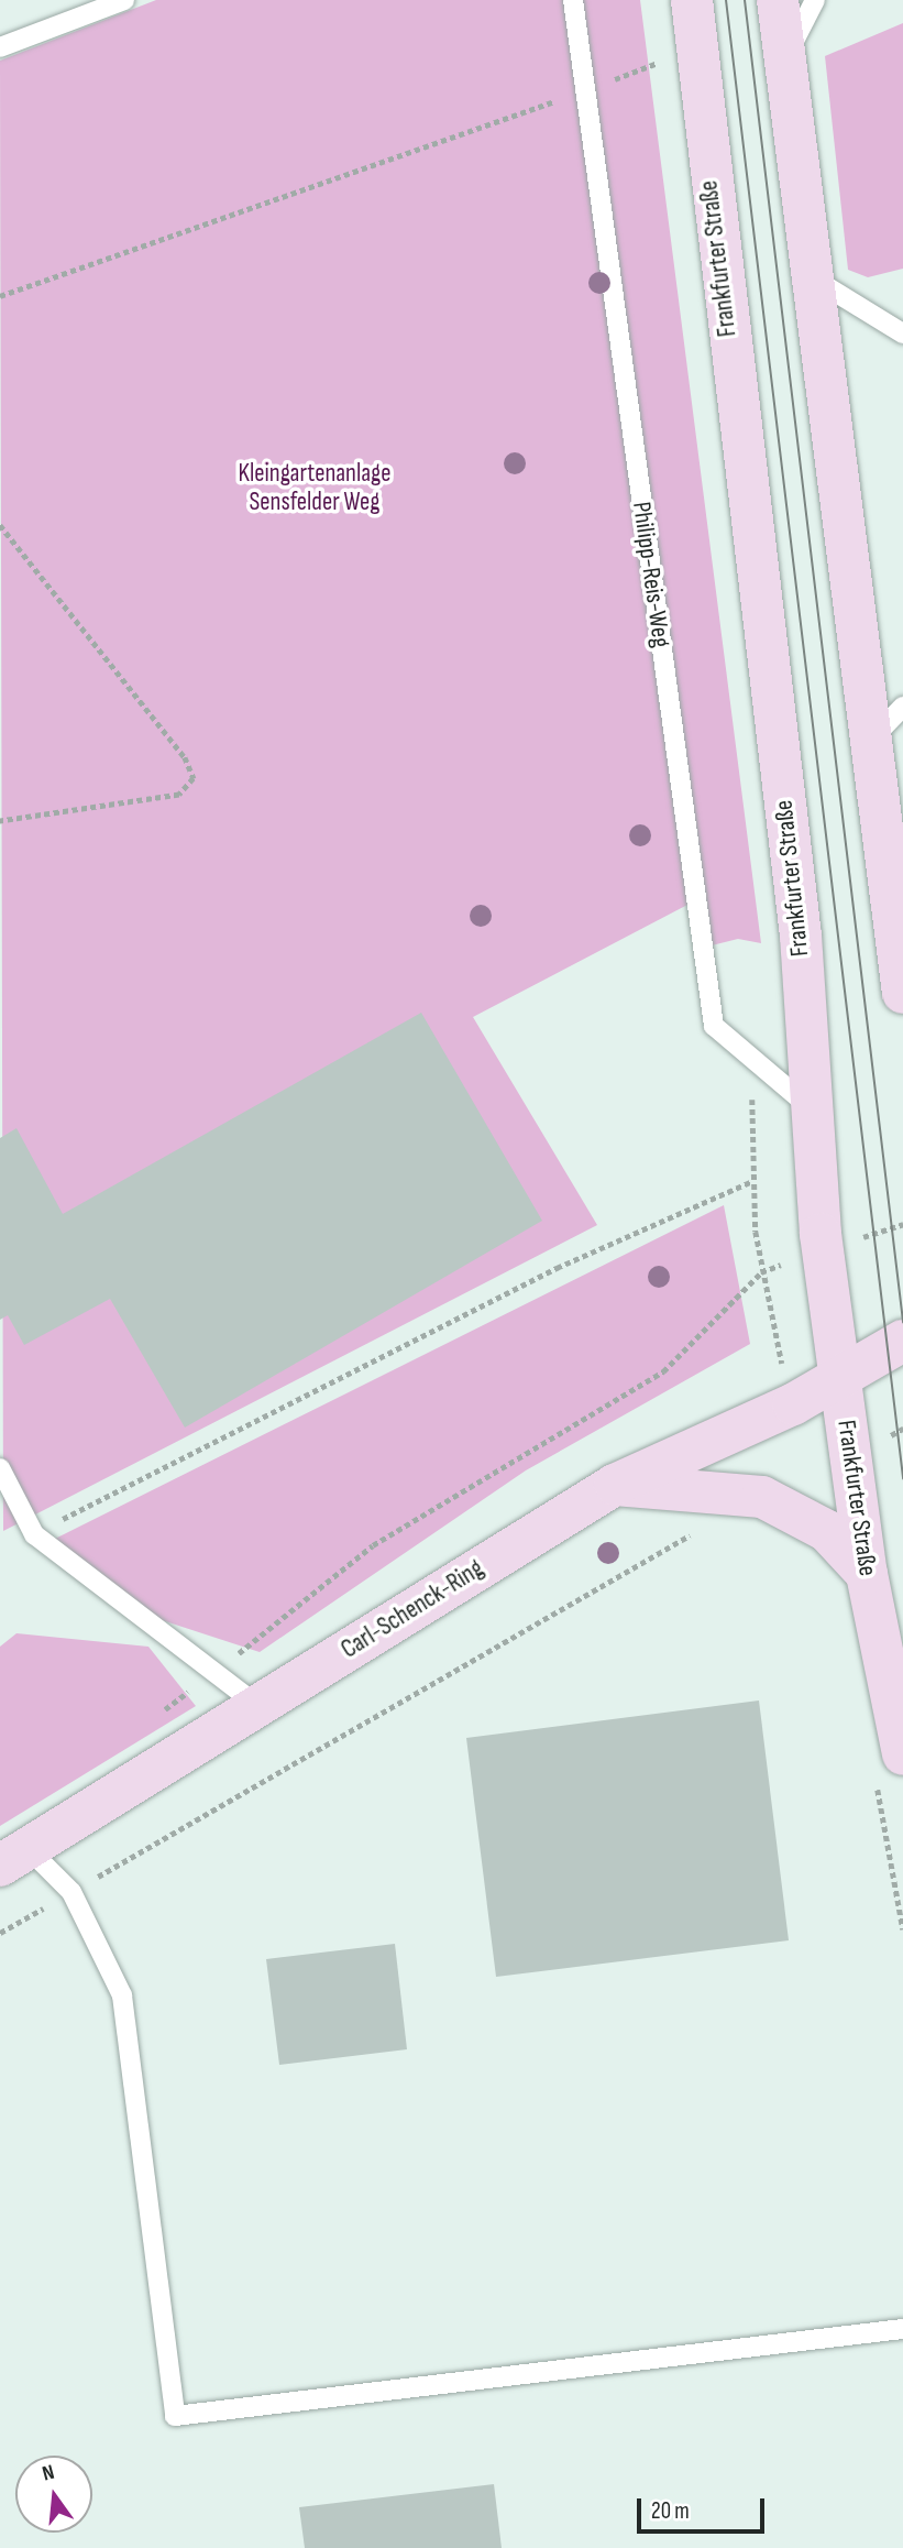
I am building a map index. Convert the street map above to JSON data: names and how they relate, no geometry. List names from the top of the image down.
{
  "streets": {
    "main road": ["Frankfurter Straße", "Carl-Schenck-Ring"],
    "lane": ["Philipp-Reis-Weg"]
  },
  "crossings": [
    ["Frankfurter Straße", "Philipp-Reis-Weg"],
    ["Frankfurter Straße", "Carl-Schenck-Ring"]
  ],
  "parks": ["Kleingartenanlage Sensfelder Weg"],
  "scale_bar": "20 m",
  "north": "top"
}
